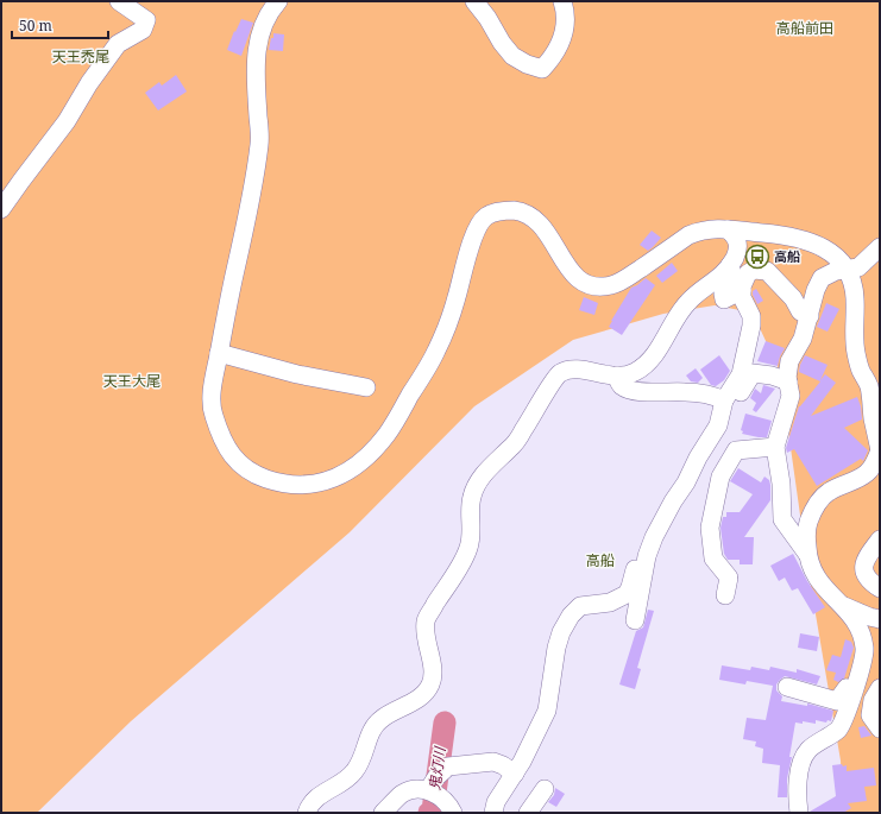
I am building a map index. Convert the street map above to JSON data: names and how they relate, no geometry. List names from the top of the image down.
{
  "districts": [
    "高船前田",
    "天王禿尾",
    "天王大尾",
    "高船"
  ],
  "water": ["鬼灯川"],
  "places": {
    "bus stop": ["高船"]
  },
  "scale_bar": "50 m"
}
